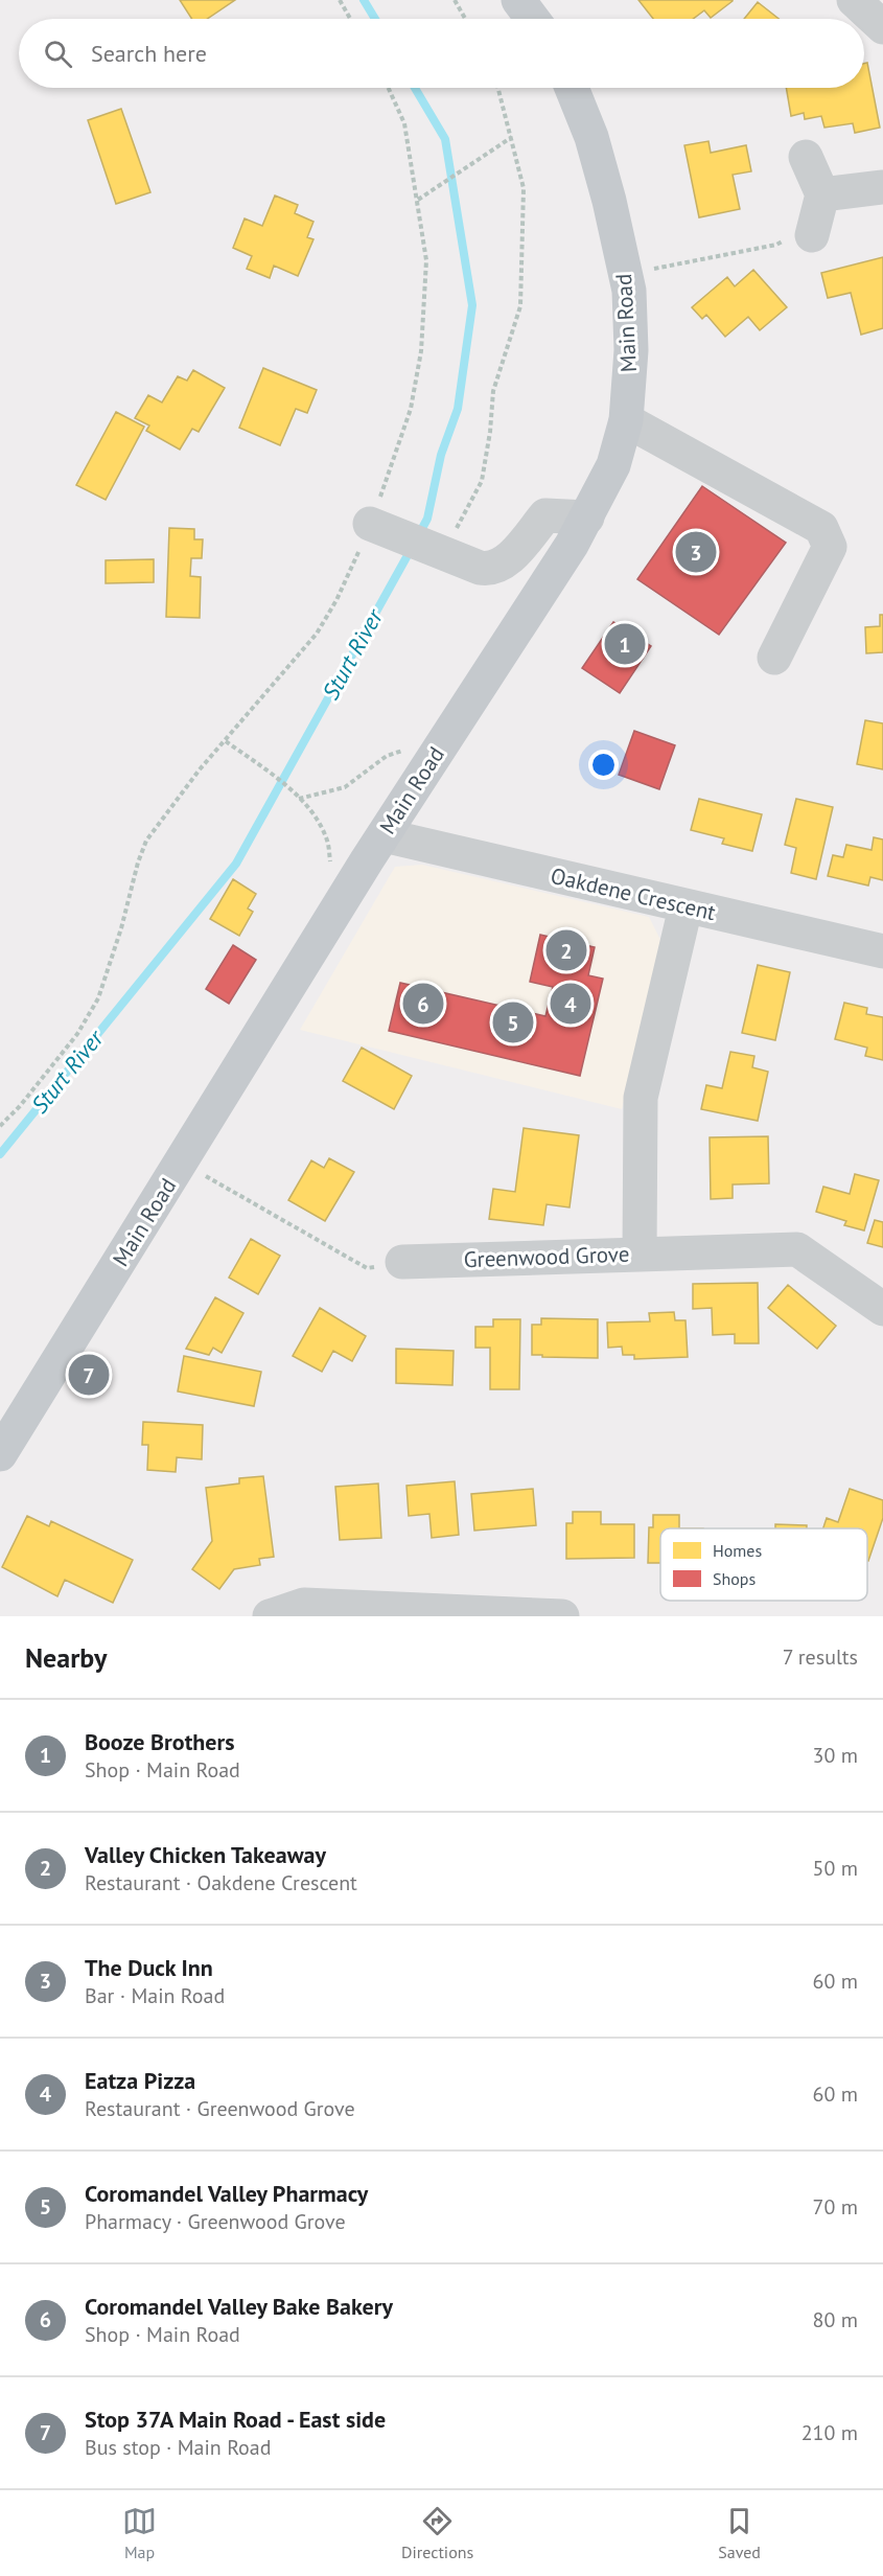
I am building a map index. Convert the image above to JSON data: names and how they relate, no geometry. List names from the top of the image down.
{
  "streets": {
    "main road": ["Main Road"],
    "street": ["Oakdene Crescent", "Greenwood Grove"]
  },
  "crossings": [
    ["Main Road", "Oakdene Crescent"],
    ["Oakdene Crescent", "Greenwood Grove"]
  ],
  "water": ["Sturt River"],
  "legend": ["Homes", "Shops"],
  "page": {
    "search": "Search here",
    "pins": [
      "3",
      "1",
      "2",
      "4",
      "6",
      "5",
      "7"
    ],
    "heading": ["Nearby", "7 results"],
    "list": [
      {
        "mark": "1",
        "name": "Booze Brothers",
        "note": "Shop · Main Road",
        "value": "30 m"
      },
      {
        "mark": "2",
        "name": "Valley Chicken Takeaway",
        "note": "Restaurant · Oakdene Crescent",
        "value": "50 m"
      },
      {
        "mark": "3",
        "name": "The Duck Inn",
        "note": "Bar · Main Road",
        "value": "60 m"
      },
      {
        "mark": "4",
        "name": "Eatza Pizza",
        "note": "Restaurant · Greenwood Grove",
        "value": "60 m"
      },
      {
        "mark": "5",
        "name": "Coromandel Valley Pharmacy",
        "note": "Pharmacy · Greenwood Grove",
        "value": "70 m"
      },
      {
        "mark": "6",
        "name": "Coromandel Valley Bake Bakery",
        "note": "Shop · Main Road",
        "value": "80 m"
      },
      {
        "mark": "7",
        "name": "Stop 37A Main Road - East side",
        "note": "Bus stop · Main Road",
        "value": "210 m"
      }
    ],
    "nav": ["Map", "Directions", "Saved"]
  }
}
